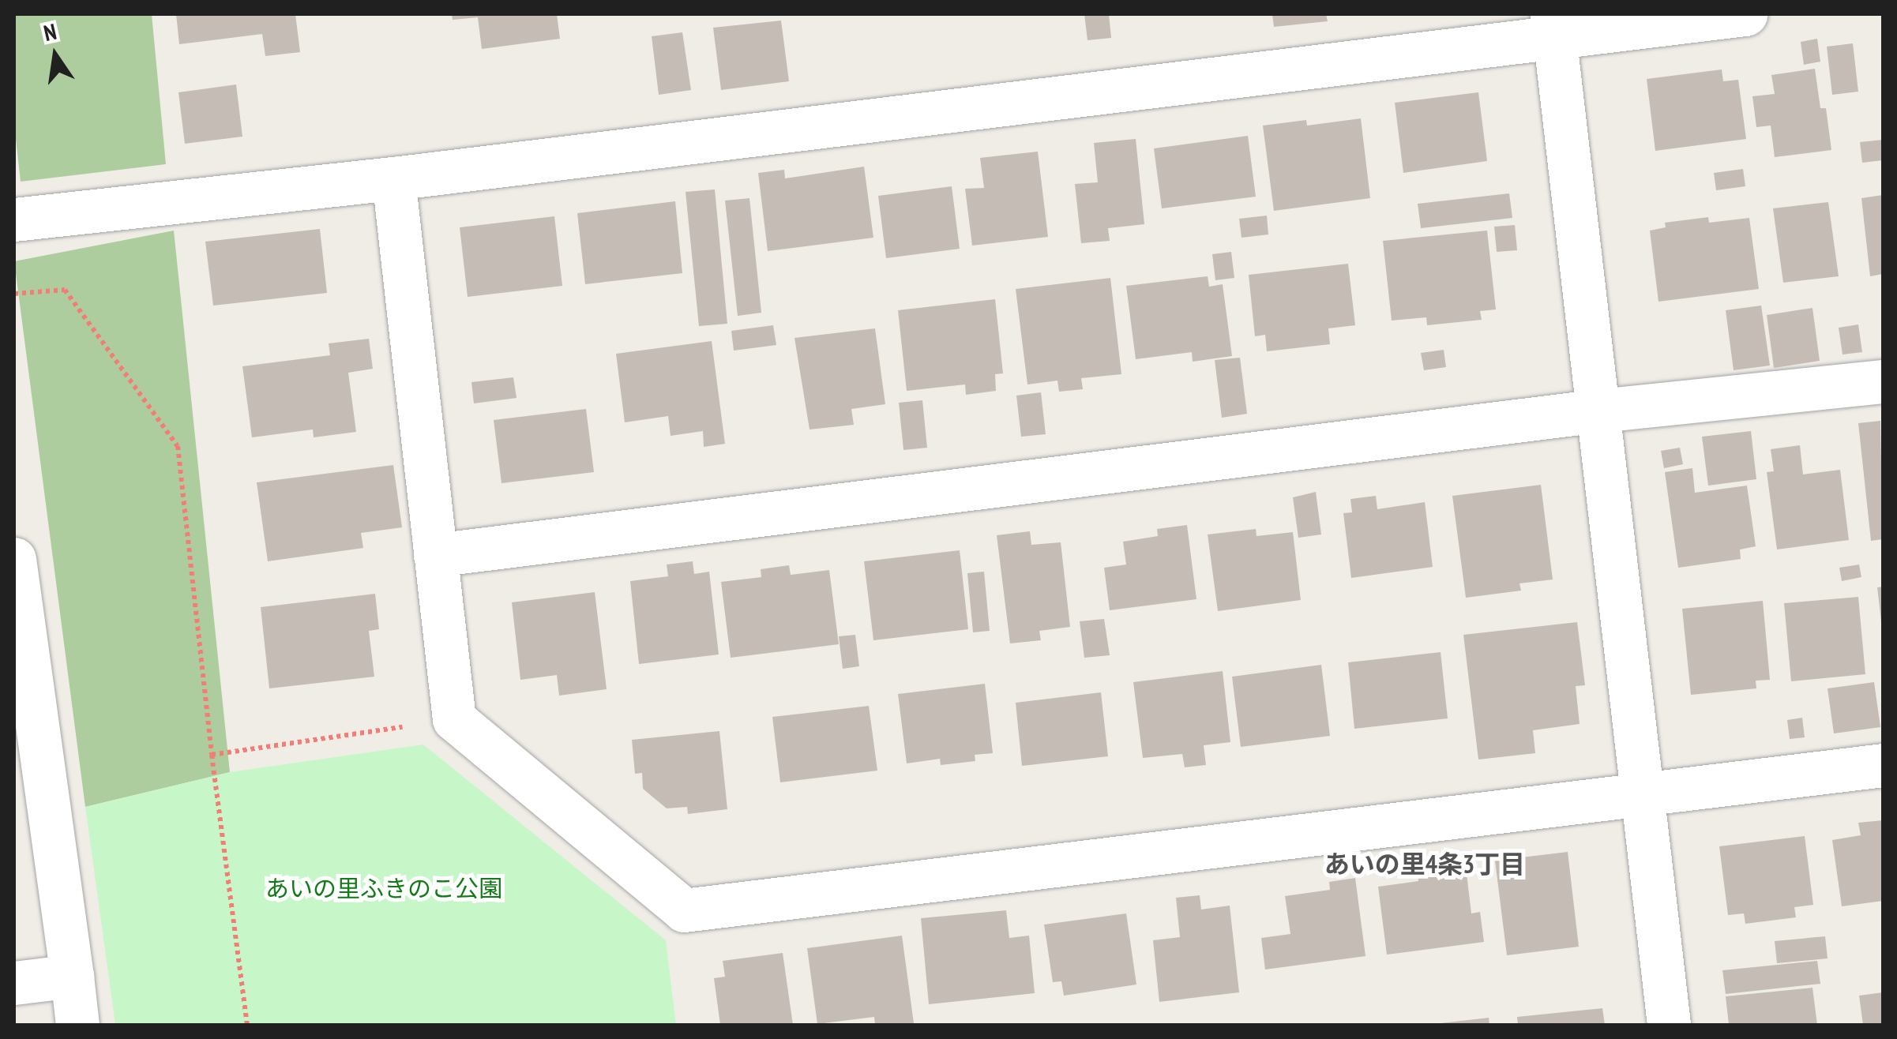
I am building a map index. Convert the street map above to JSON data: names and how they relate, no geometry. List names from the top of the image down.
{
  "districts": ["あいの里4条3丁目"],
  "parks": ["あいの里ふきのこ公園"],
  "north": "top"
}
